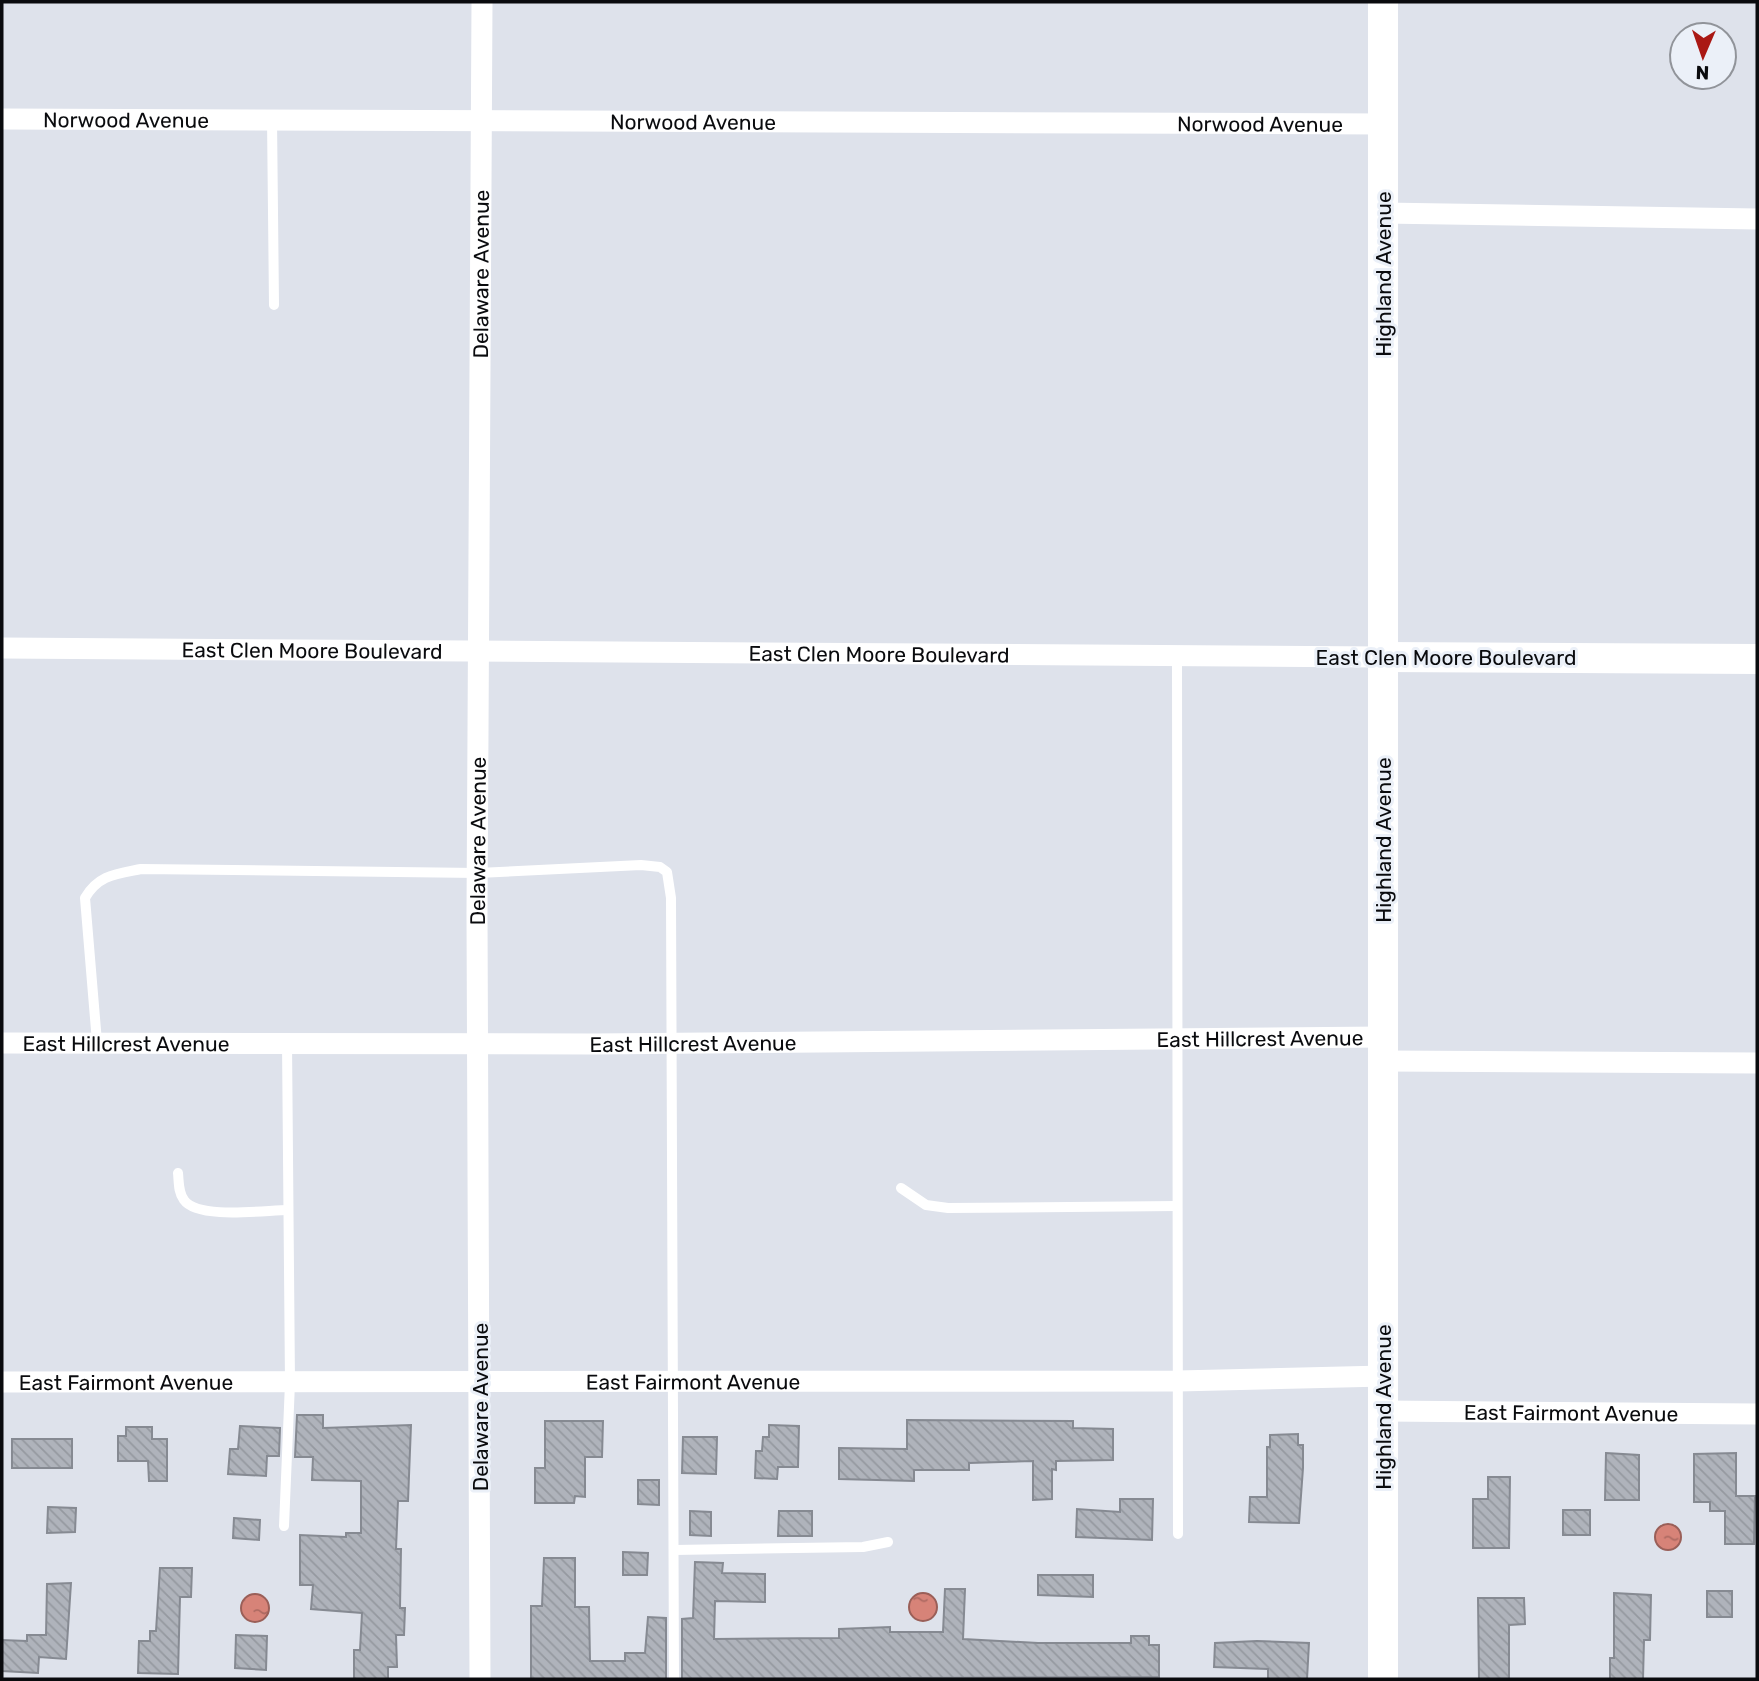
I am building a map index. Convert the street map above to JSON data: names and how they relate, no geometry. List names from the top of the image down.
{
  "streets": {
    "main road": ["Highland Avenue", "East Clen Moore Boulevard"],
    "street": [
      "Norwood Avenue",
      "Delaware Avenue",
      "East Hillcrest Avenue",
      "East Fairmont Avenue"
    ]
  },
  "crossings": [
    ["Norwood Avenue", "Delaware Avenue"],
    ["Norwood Avenue", "Highland Avenue"],
    ["Delaware Avenue", "East Clen Moore Boulevard"],
    ["Delaware Avenue", "East Hillcrest Avenue"],
    ["Delaware Avenue", "East Fairmont Avenue"],
    ["Highland Avenue", "East Clen Moore Boulevard"],
    ["Highland Avenue", "East Hillcrest Avenue"],
    ["Highland Avenue", "East Fairmont Avenue"]
  ],
  "north": "bottom"
}
